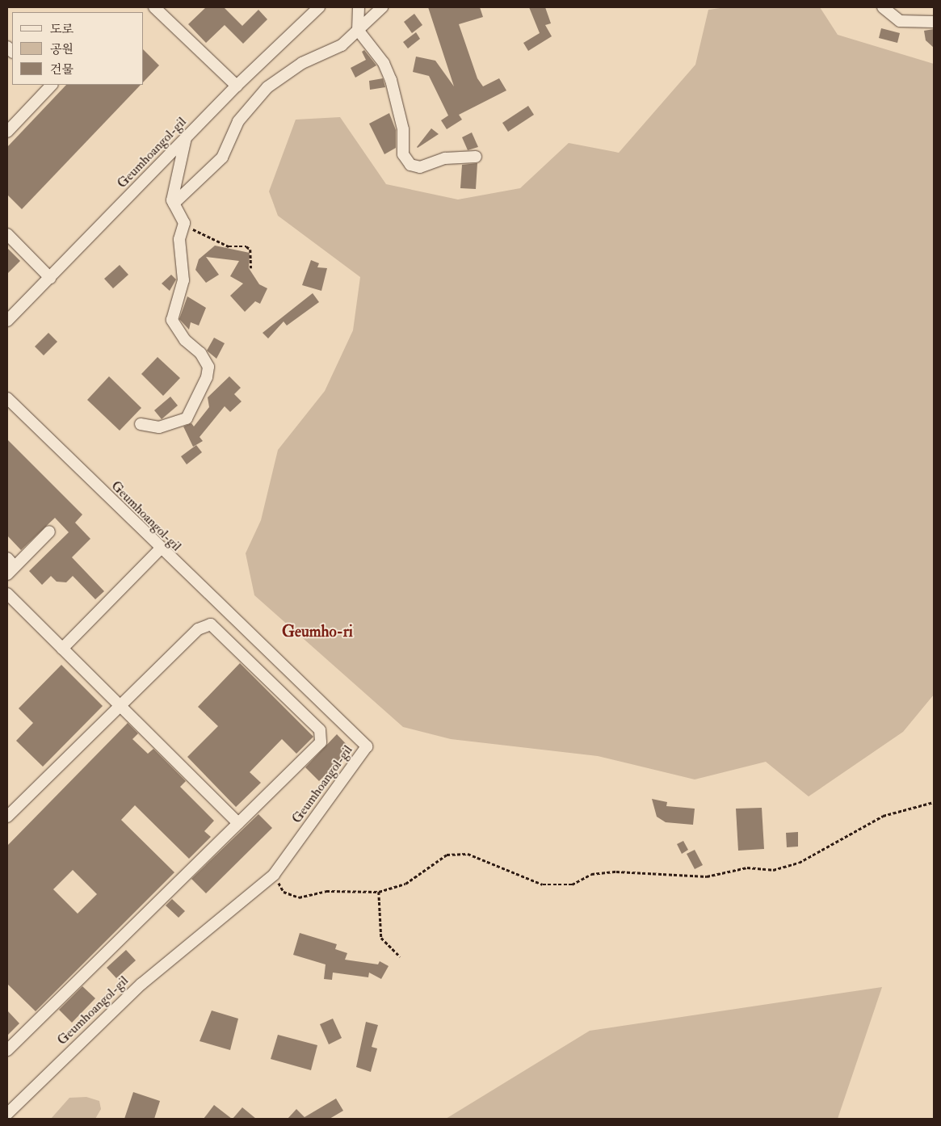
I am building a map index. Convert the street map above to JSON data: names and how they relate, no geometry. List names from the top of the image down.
{
  "streets": {
    "street": ["Geumhoangol-gil"]
  },
  "districts": ["Geumho-ri"],
  "legend": ["도로", "공원", "건물"]
}
